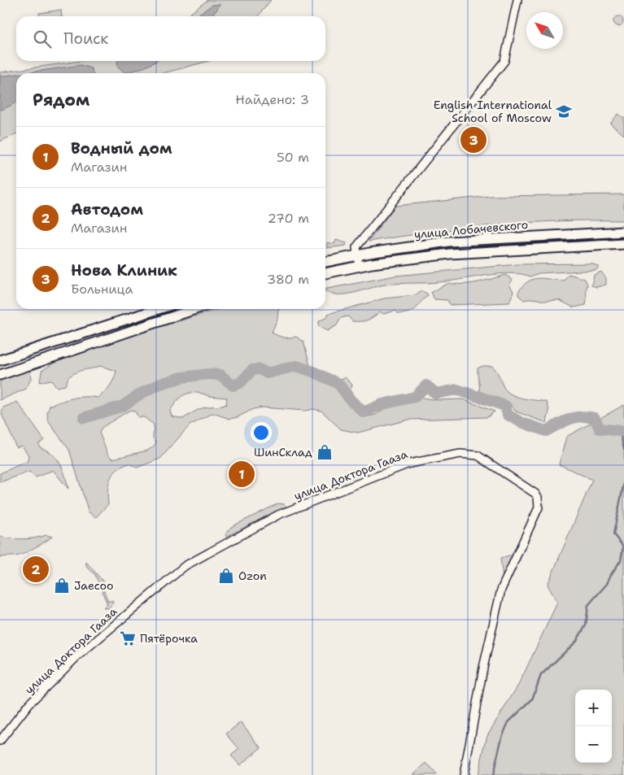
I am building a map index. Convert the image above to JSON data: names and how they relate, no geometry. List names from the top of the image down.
{
  "streets": {
    "main road": ["улица Лобачевского"],
    "street": ["улица Доктора Гааза"]
  },
  "places": {
    "school or university": ["English International School of Moscow"],
    "shop": ["ШинСклад", "Ozon", "Jaecoo"],
    "supermarket": ["Пятёрочка"]
  },
  "north": "top left",
  "page": {
    "search": "Поиск",
    "heading": ["Рядом", "Найдено: 3"],
    "pins": ["3", "1", "2"],
    "list": [
      {
        "mark": "1",
        "name": "Водный дом",
        "note": "Магазин",
        "value": "50 m"
      },
      {
        "mark": "2",
        "name": "Автодом",
        "note": "Магазин",
        "value": "270 m"
      },
      {
        "mark": "3",
        "name": "Нова Клиник",
        "note": "Больница",
        "value": "380 m"
      }
    ],
    "map_buttons": ["+", "−"]
  }
}
